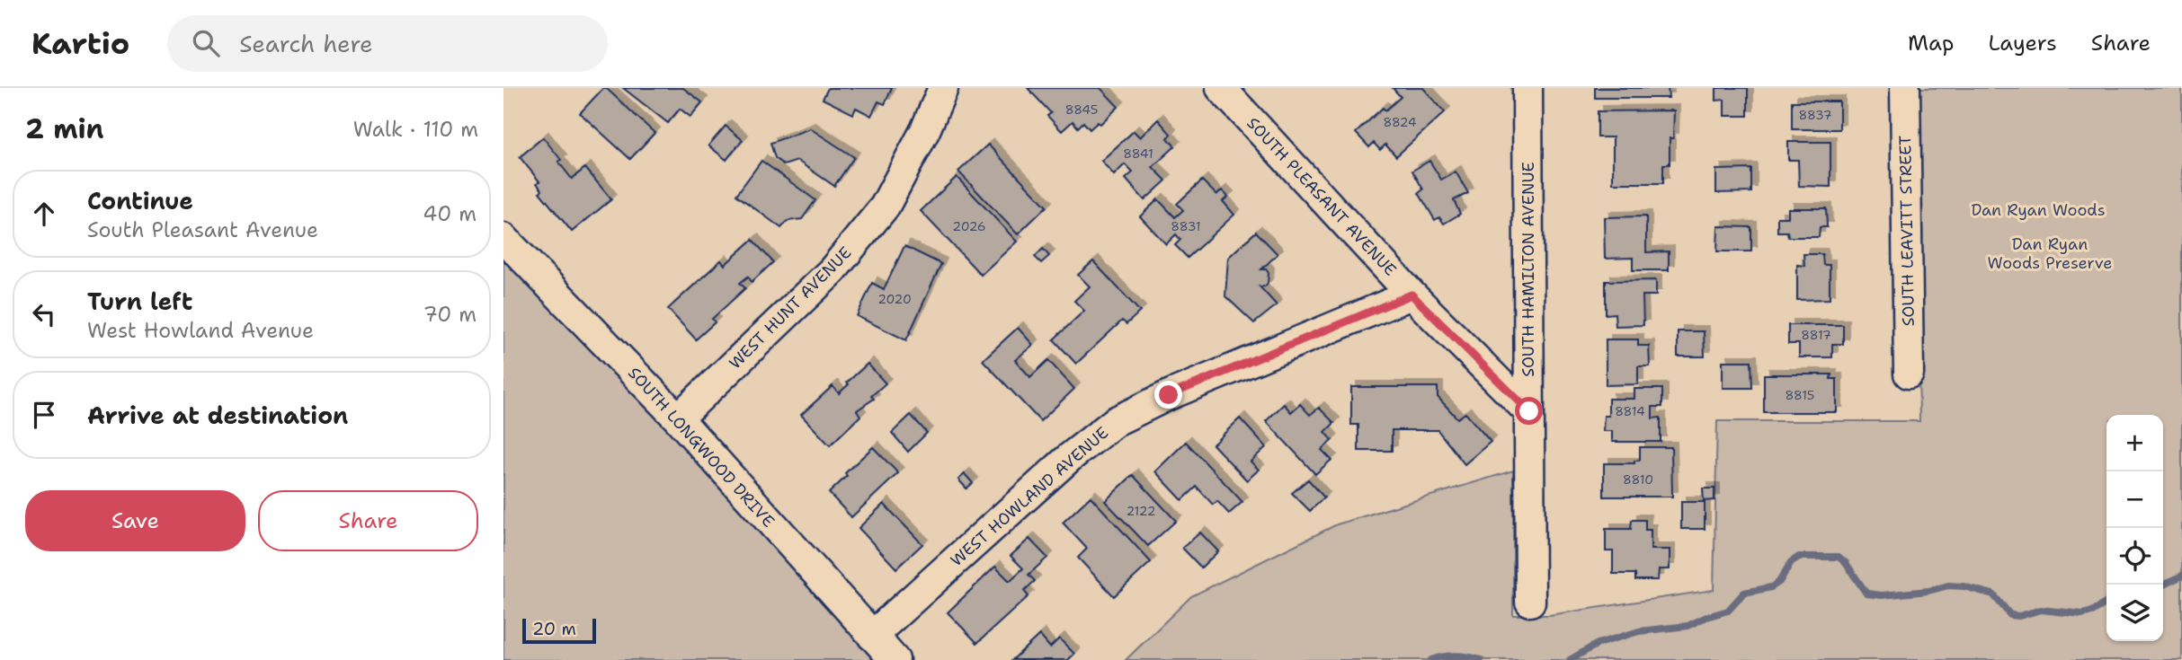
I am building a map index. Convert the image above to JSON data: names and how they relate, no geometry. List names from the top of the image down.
{
  "streets": {
    "street": [
      "SOUTH PLEASANT AVENUE",
      "SOUTH LEAVITT STREET",
      "SOUTH HAMILTON AVENUE",
      "WEST HUNT AVENUE",
      "SOUTH LONGWOOD DRIVE",
      "WEST HOWLAND AVENUE"
    ]
  },
  "crossings": [
    ["SOUTH PLEASANT AVENUE", "SOUTH HAMILTON AVENUE"],
    ["SOUTH PLEASANT AVENUE", "WEST HOWLAND AVENUE"],
    ["WEST HUNT AVENUE", "SOUTH LONGWOOD DRIVE"],
    ["SOUTH LONGWOOD DRIVE", "WEST HOWLAND AVENUE"]
  ],
  "parks": ["Dan Ryan Woods", "Dan Ryan Woods Preserve"],
  "house_numbers": [
    "8845",
    "8837",
    "8824",
    "8841",
    "2026",
    "8831",
    "2020",
    "8817",
    "8815",
    "8814",
    "8810",
    "2122"
  ],
  "scale_bar": "20 m",
  "page": {
    "header": "Kartio",
    "search": "Search here",
    "nav": ["Map", "Layers", "Share"],
    "heading": ["2 min", "Walk · 110 m"],
    "list": [
      ["Continue", "South Pleasant Avenue", "40 m"],
      ["Turn left", "West Howland Avenue", "70 m"],
      "Arrive at destination"
    ],
    "map_buttons": ["+", "−"],
    "buttons": ["Save", "Share"],
    "scale": "20 m"
  }
}
